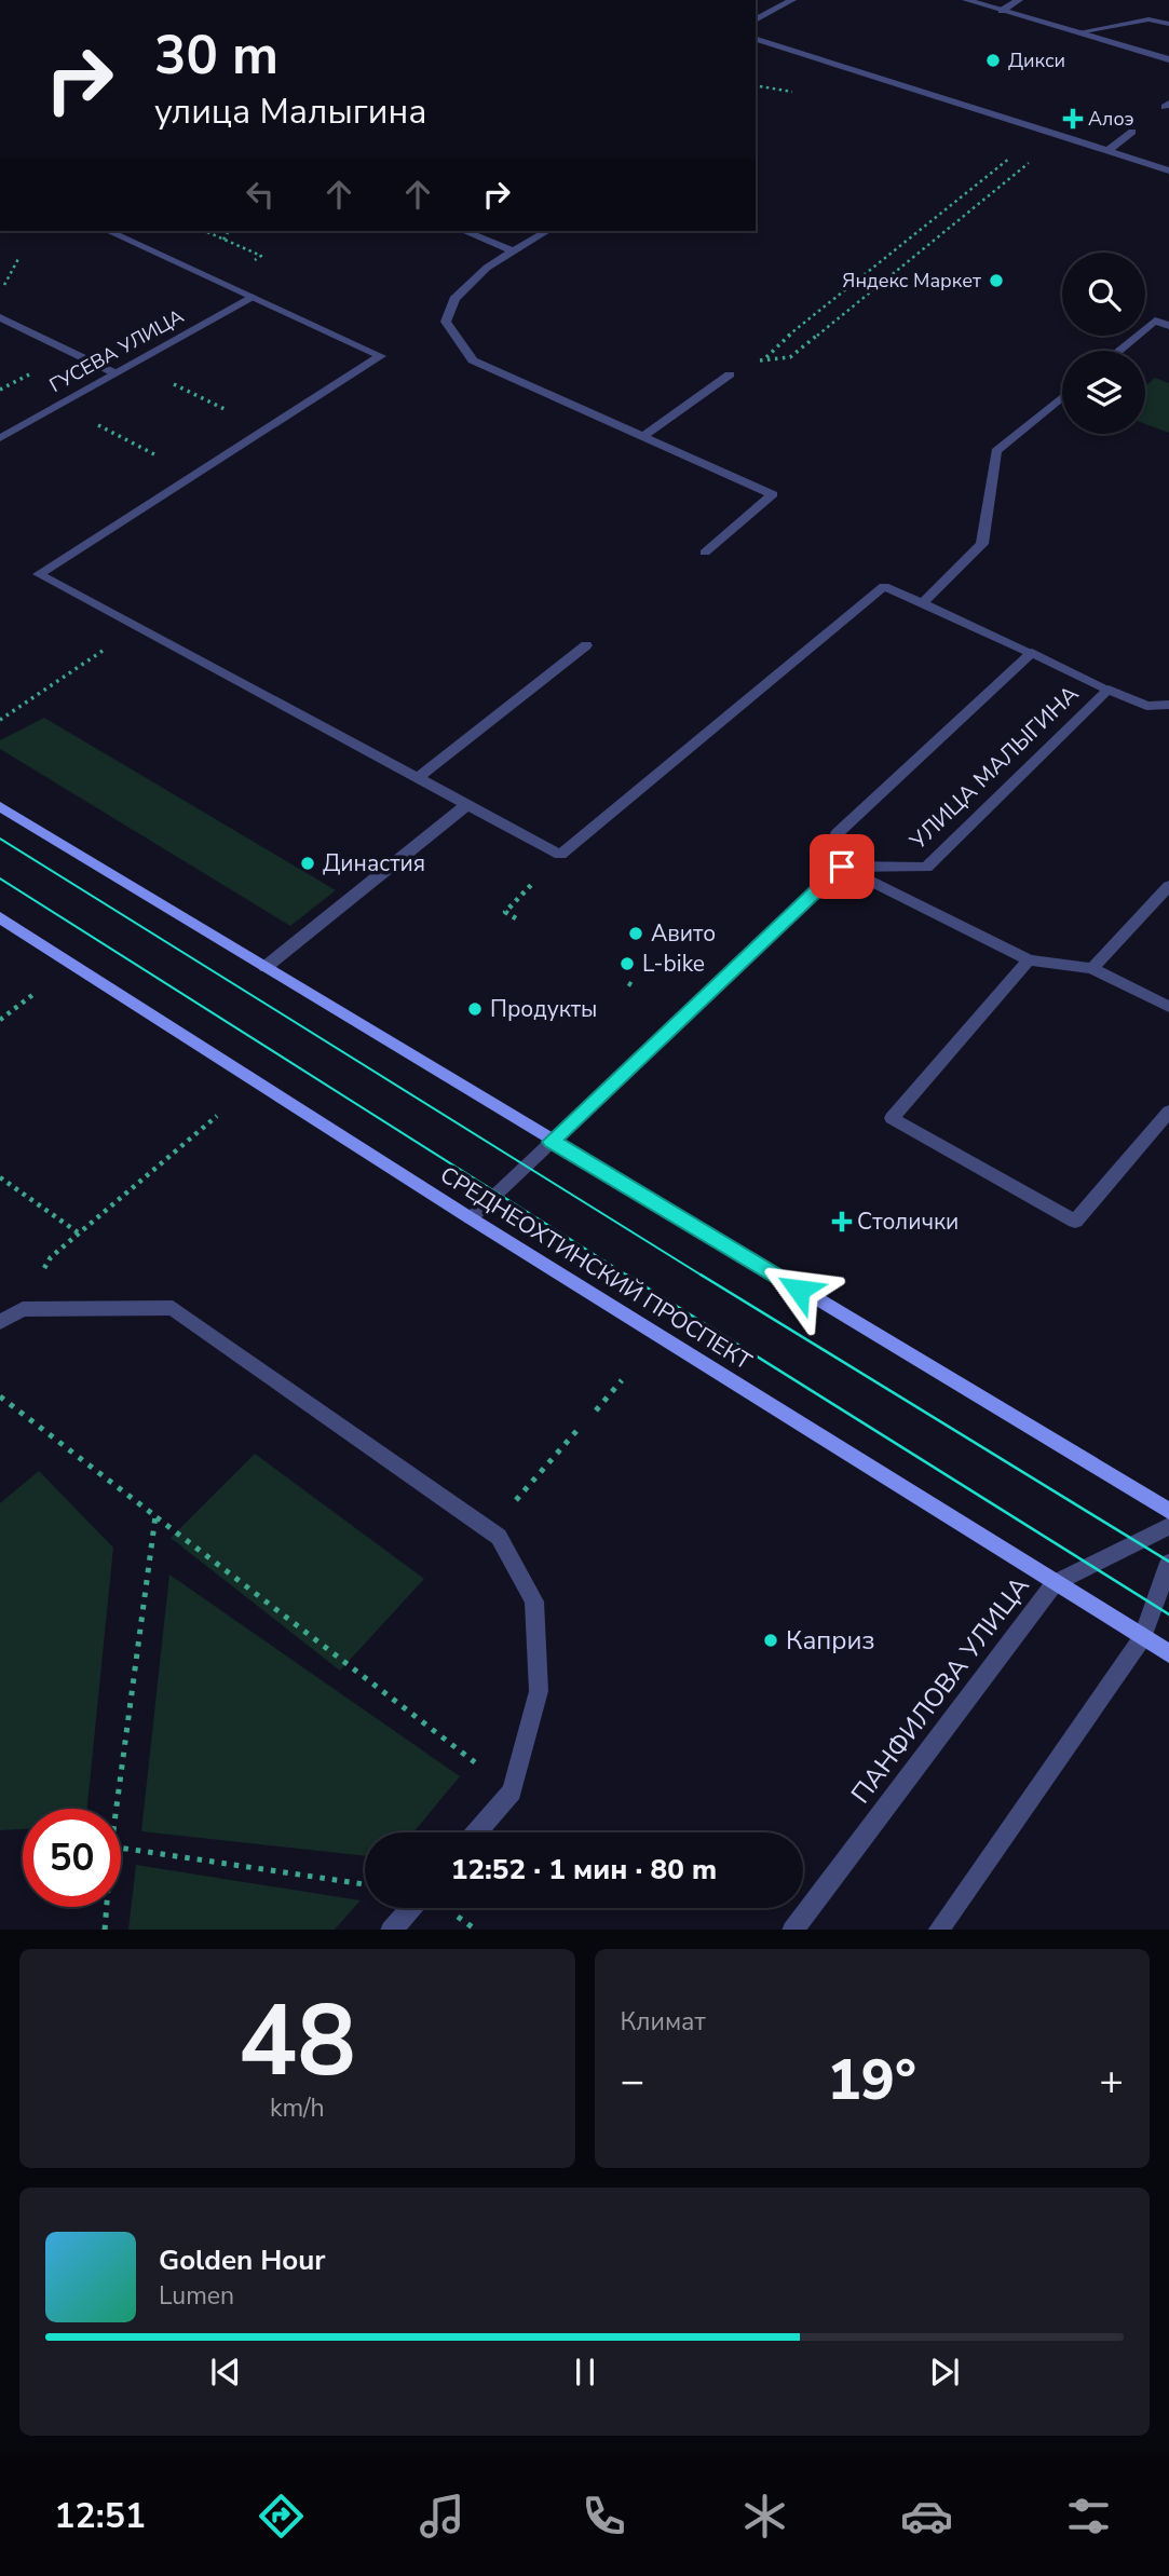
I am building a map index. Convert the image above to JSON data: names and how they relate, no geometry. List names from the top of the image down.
{
  "streets": {
    "main road": ["СРЕДНЕОХТИНСКИЙ ПРОСПЕКТ"],
    "street": ["ГУСЕВА УЛИЦА", "УЛИЦА МАЛЫГИНА", "ПАНФИЛОВА УЛИЦА"]
  },
  "crossings": [
    ["СРЕДНЕОХТИНСКИЙ ПРОСПЕКТ", "ПАНФИЛОВА УЛИЦА"]
  ],
  "places": {
    "other": [
      "Дикси",
      "Яндекс Маркет",
      "Династия",
      "Авито",
      "L-bike",
      "Продукты",
      "Каприз"
    ],
    "health": ["Алоэ", "Столички"]
  },
  "page": {
    "turn": ["30 m", "улица Малыгина"],
    "limit": "50",
    "trip": "12:52 · 1 мин · 80 m",
    "tile": [
      ["48", "km/h"],
      "Климат"
    ],
    "heat": ["−", "19°", "+"],
    "song": ["Golden Hour", "Lumen"],
    "tabs": "12:51"
  }
}
